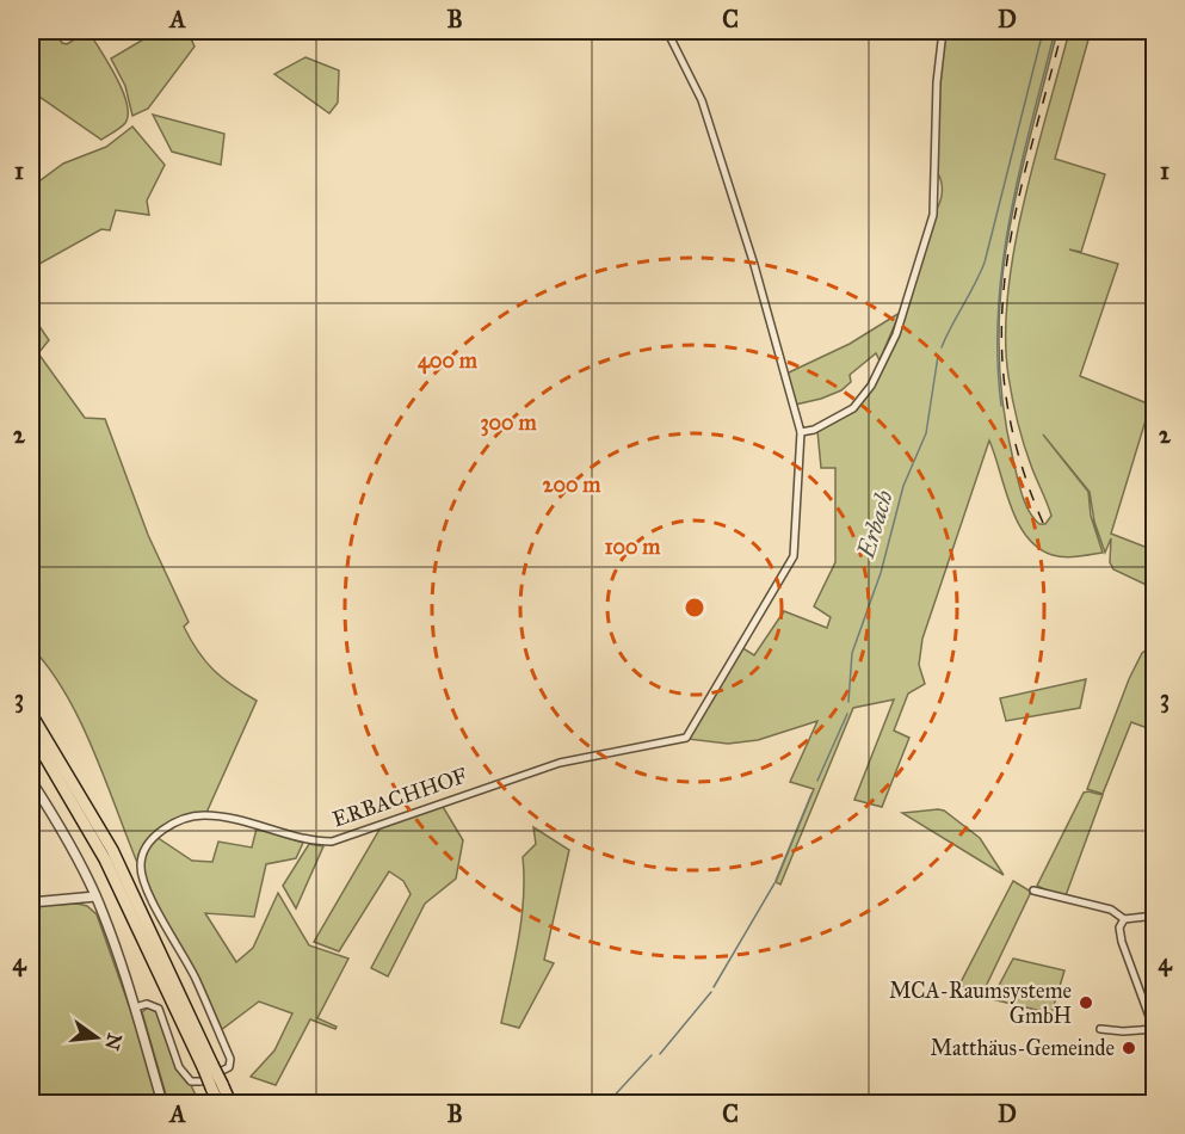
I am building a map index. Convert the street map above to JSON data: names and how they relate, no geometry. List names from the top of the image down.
{
  "streets": {
    "street": ["ERBACHHOF"]
  },
  "water": ["Erbach"],
  "places": ["MCA-Raumsysteme GmbH", "Matthäus-Gemeinde"],
  "north": "right",
  "grid": {
    "columns": [
      "A",
      "B",
      "C",
      "D"
    ],
    "rows": [
      "1",
      "2",
      "3",
      "4"
    ]
  },
  "rings": [
    "400 m",
    "300 m",
    "200 m",
    "100 m"
  ]
}
